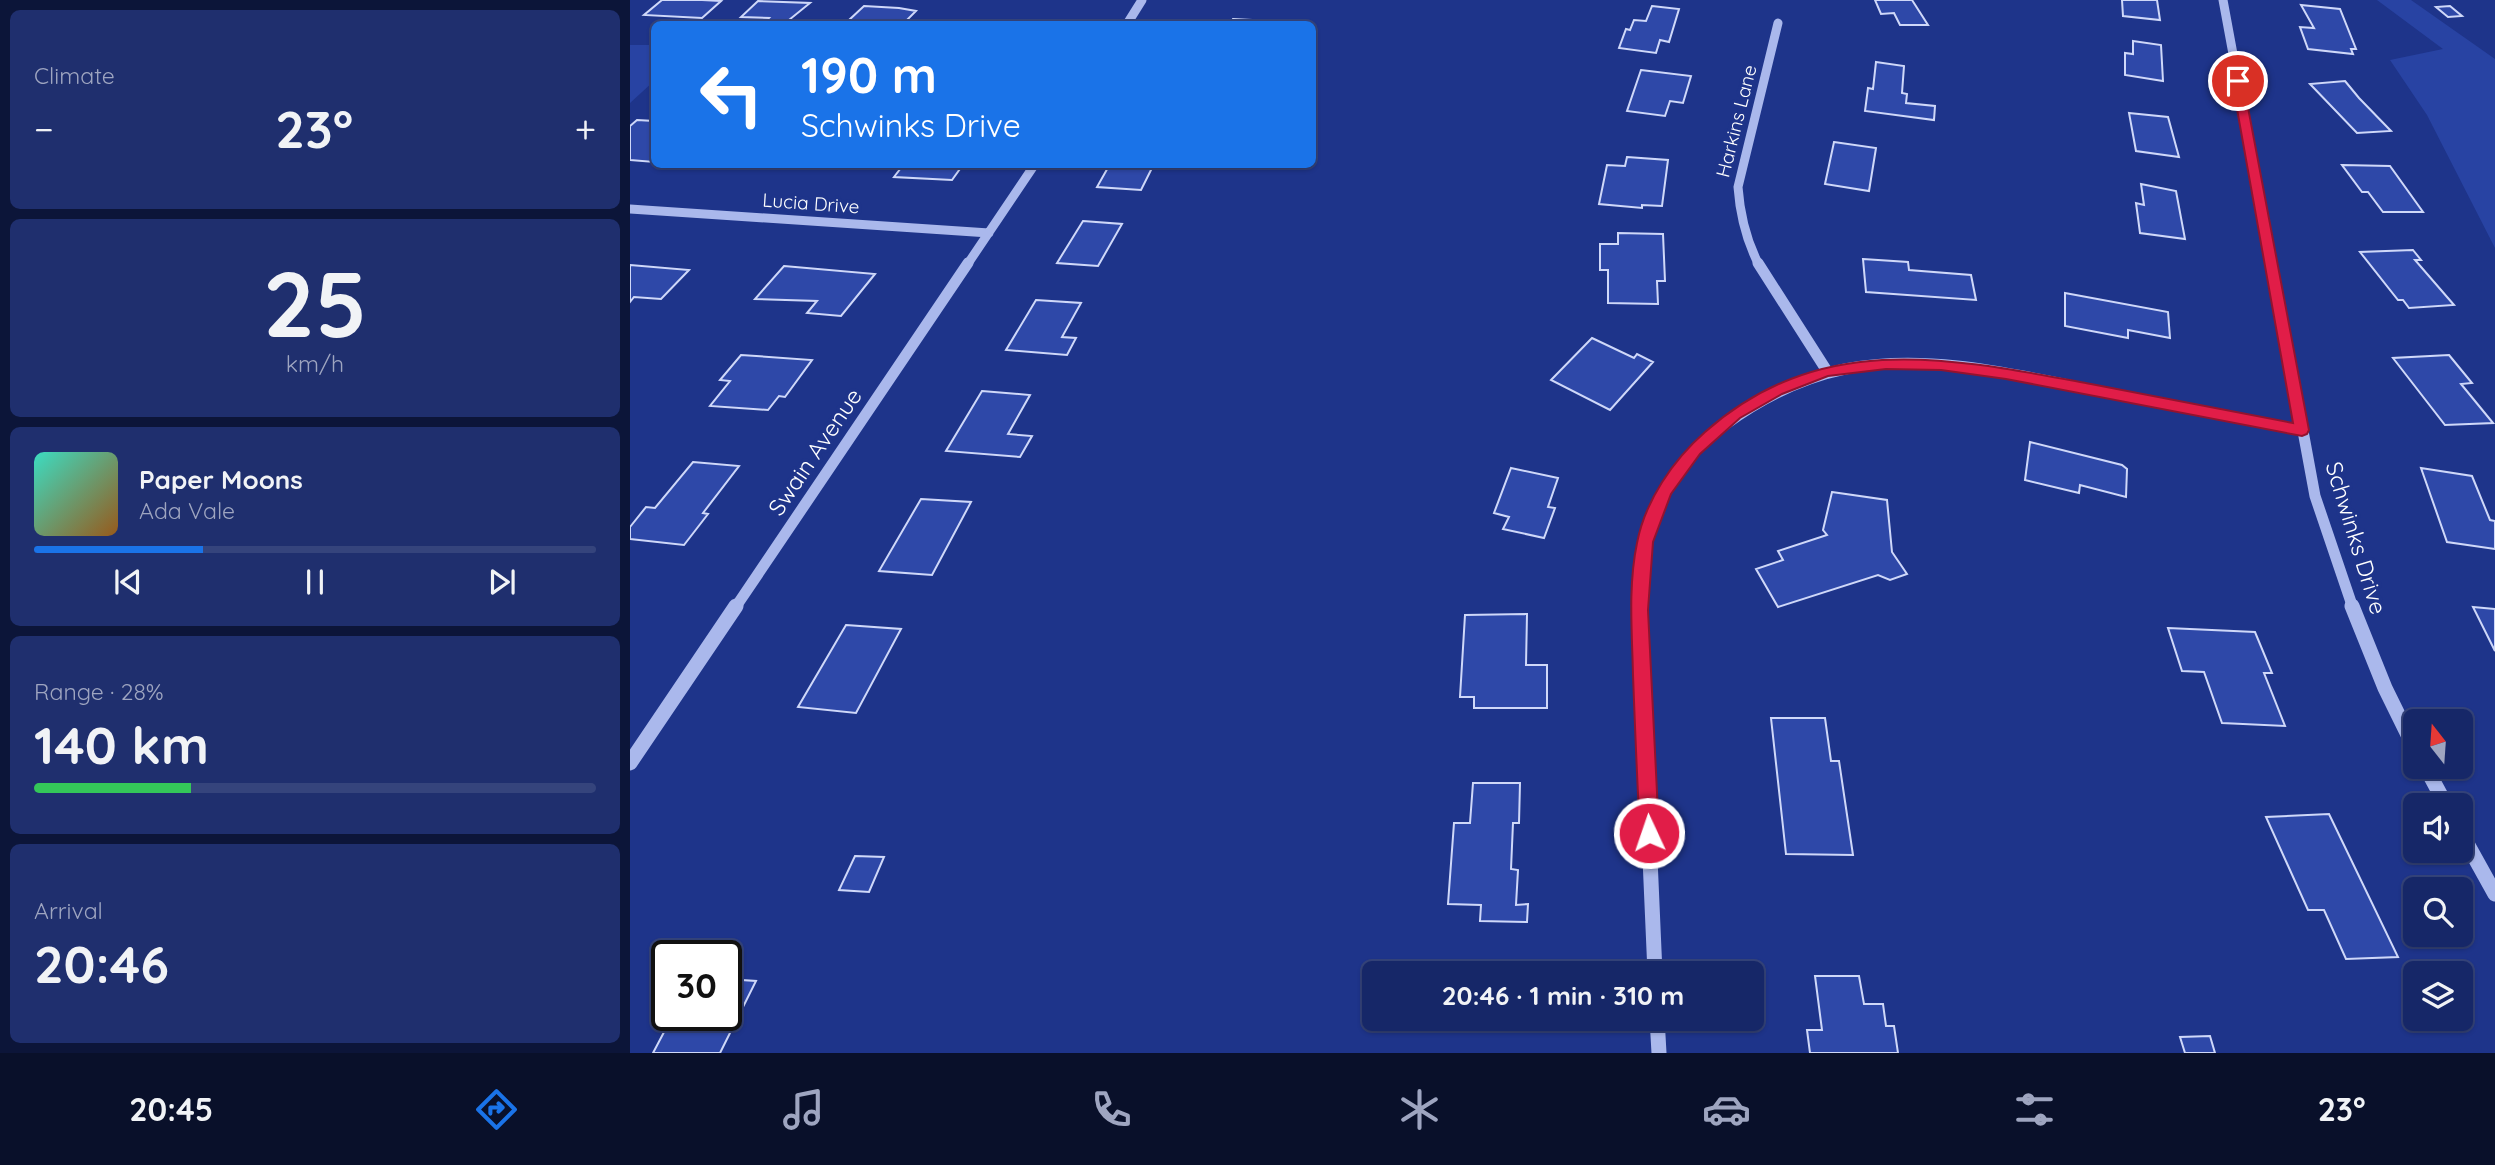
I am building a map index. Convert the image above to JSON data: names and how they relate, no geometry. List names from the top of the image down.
{
  "streets": {
    "street": [
      "Harkins Lane",
      "Lucia Drive",
      "Swain Avenue",
      "Schwinks Drive"
    ]
  },
  "crossings": [
    ["Lucia Drive", "Swain Avenue"]
  ],
  "north": "top",
  "page": {
    "tile": [
      "Climate",
      ["25", "km/h"],
      ["Range · 28%", "140 km"],
      ["Arrival", "20:46"]
    ],
    "turn": ["190 m", "Schwinks Drive"],
    "heat": ["−", "23°", "+"],
    "song": ["Paper Moons", "Ada Vale"],
    "limit": "30",
    "trip": "20:46 · 1 min · 310 m",
    "tabs": ["20:45", "23°"]
  }
}
